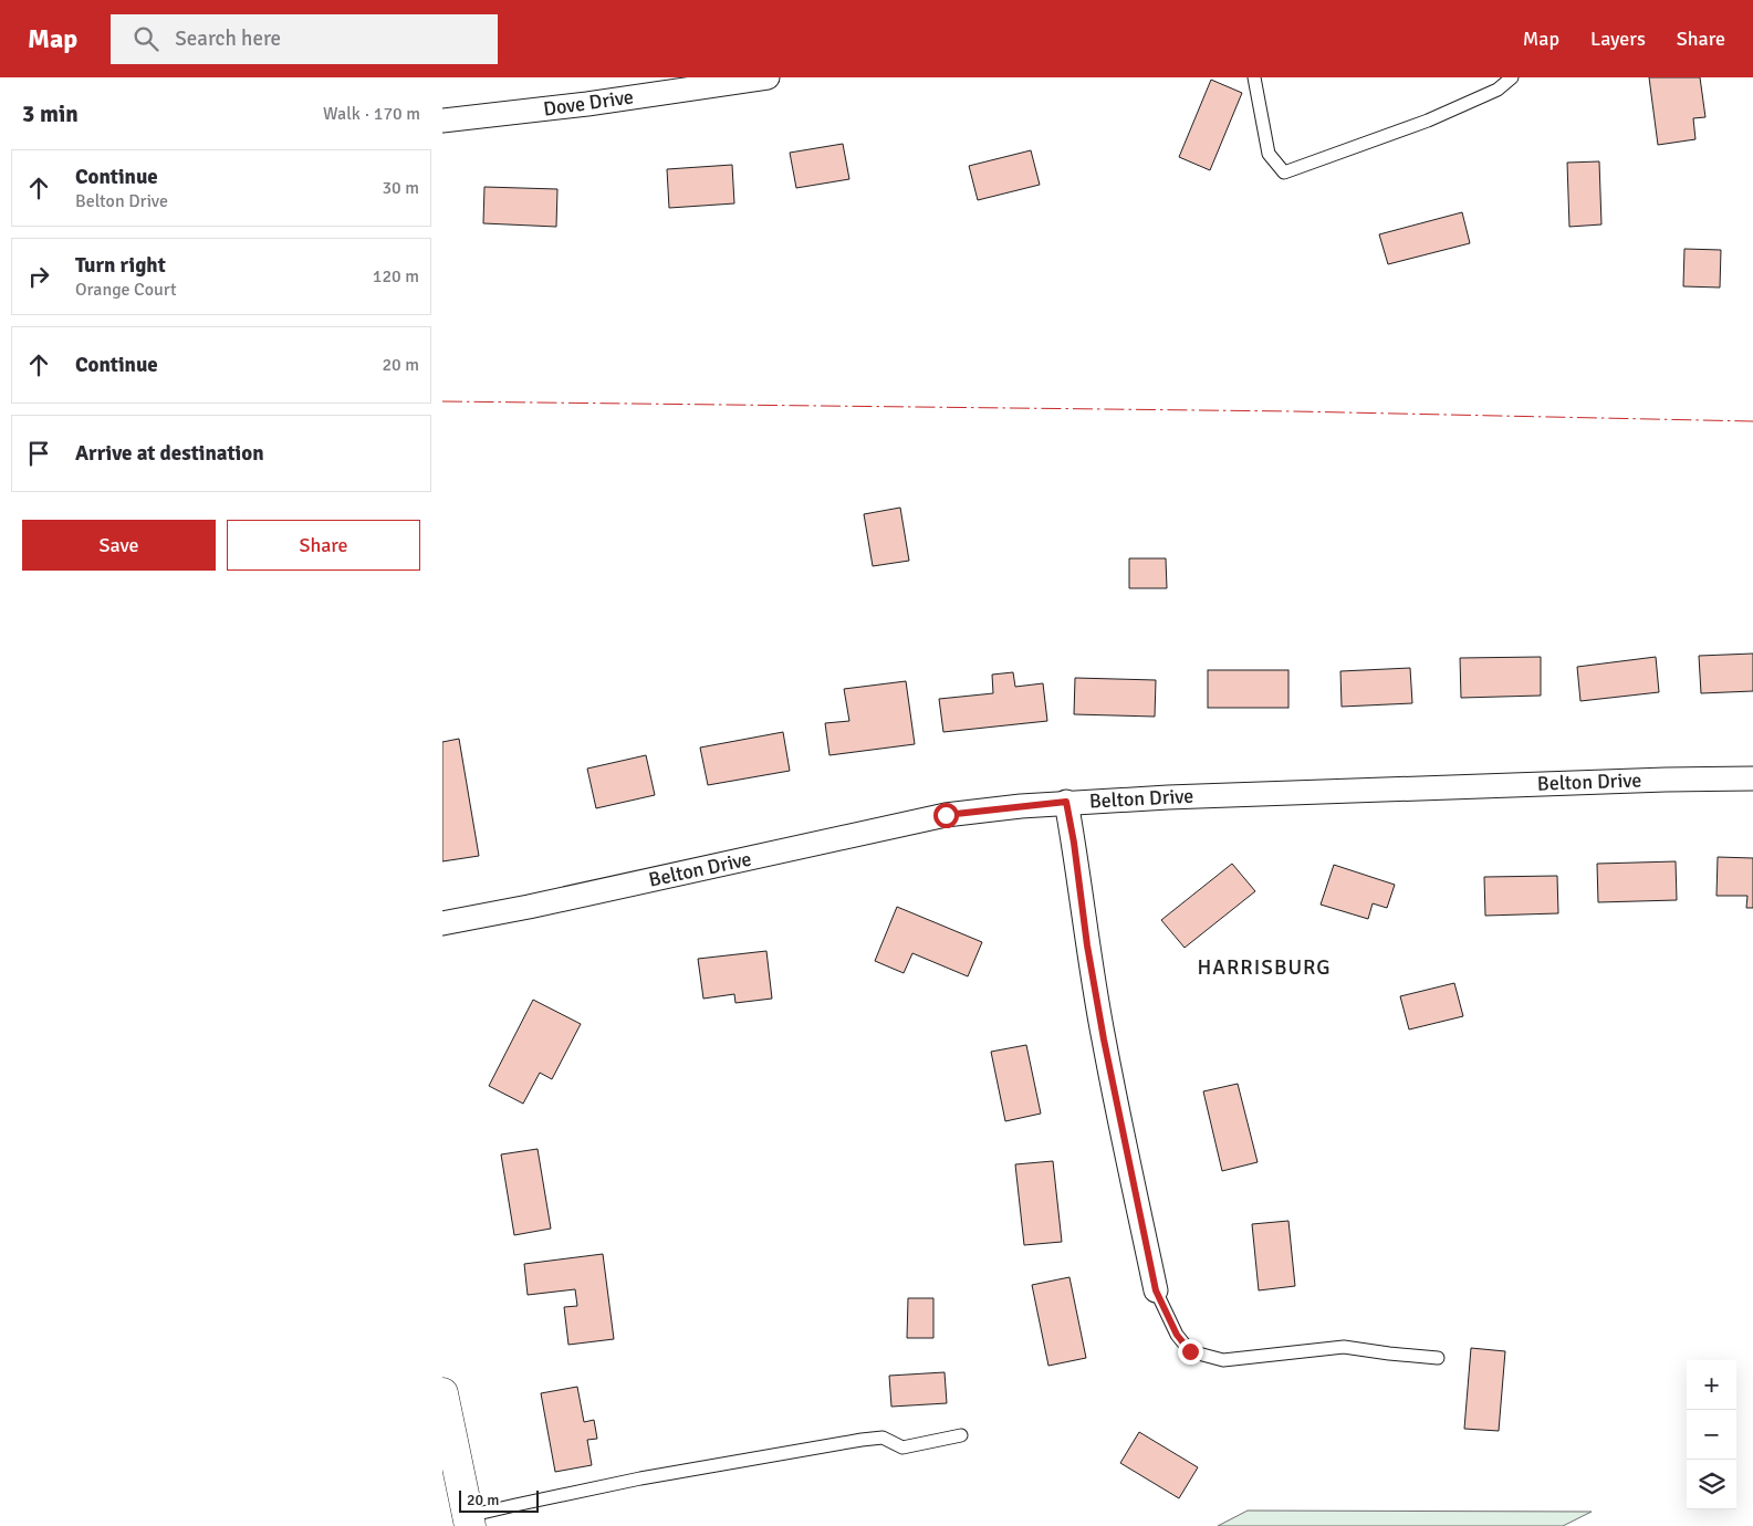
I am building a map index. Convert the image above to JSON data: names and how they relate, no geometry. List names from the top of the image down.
{
  "streets": {
    "street": ["Dove Drive", "Belton Drive"]
  },
  "districts": ["HARRISBURG"],
  "scale_bar": "20 m",
  "page": {
    "header": "Map",
    "search": "Search here",
    "nav": ["Map", "Layers", "Share"],
    "heading": ["3 min", "Walk · 170 m"],
    "list": [
      ["Continue", "Belton Drive", "30 m"],
      ["Turn right", "Orange Court", "120 m"],
      ["Continue", "20 m"],
      "Arrive at destination"
    ],
    "buttons": ["Save", "Share"],
    "map_buttons": ["+", "−"],
    "scale": "20 m"
  }
}
